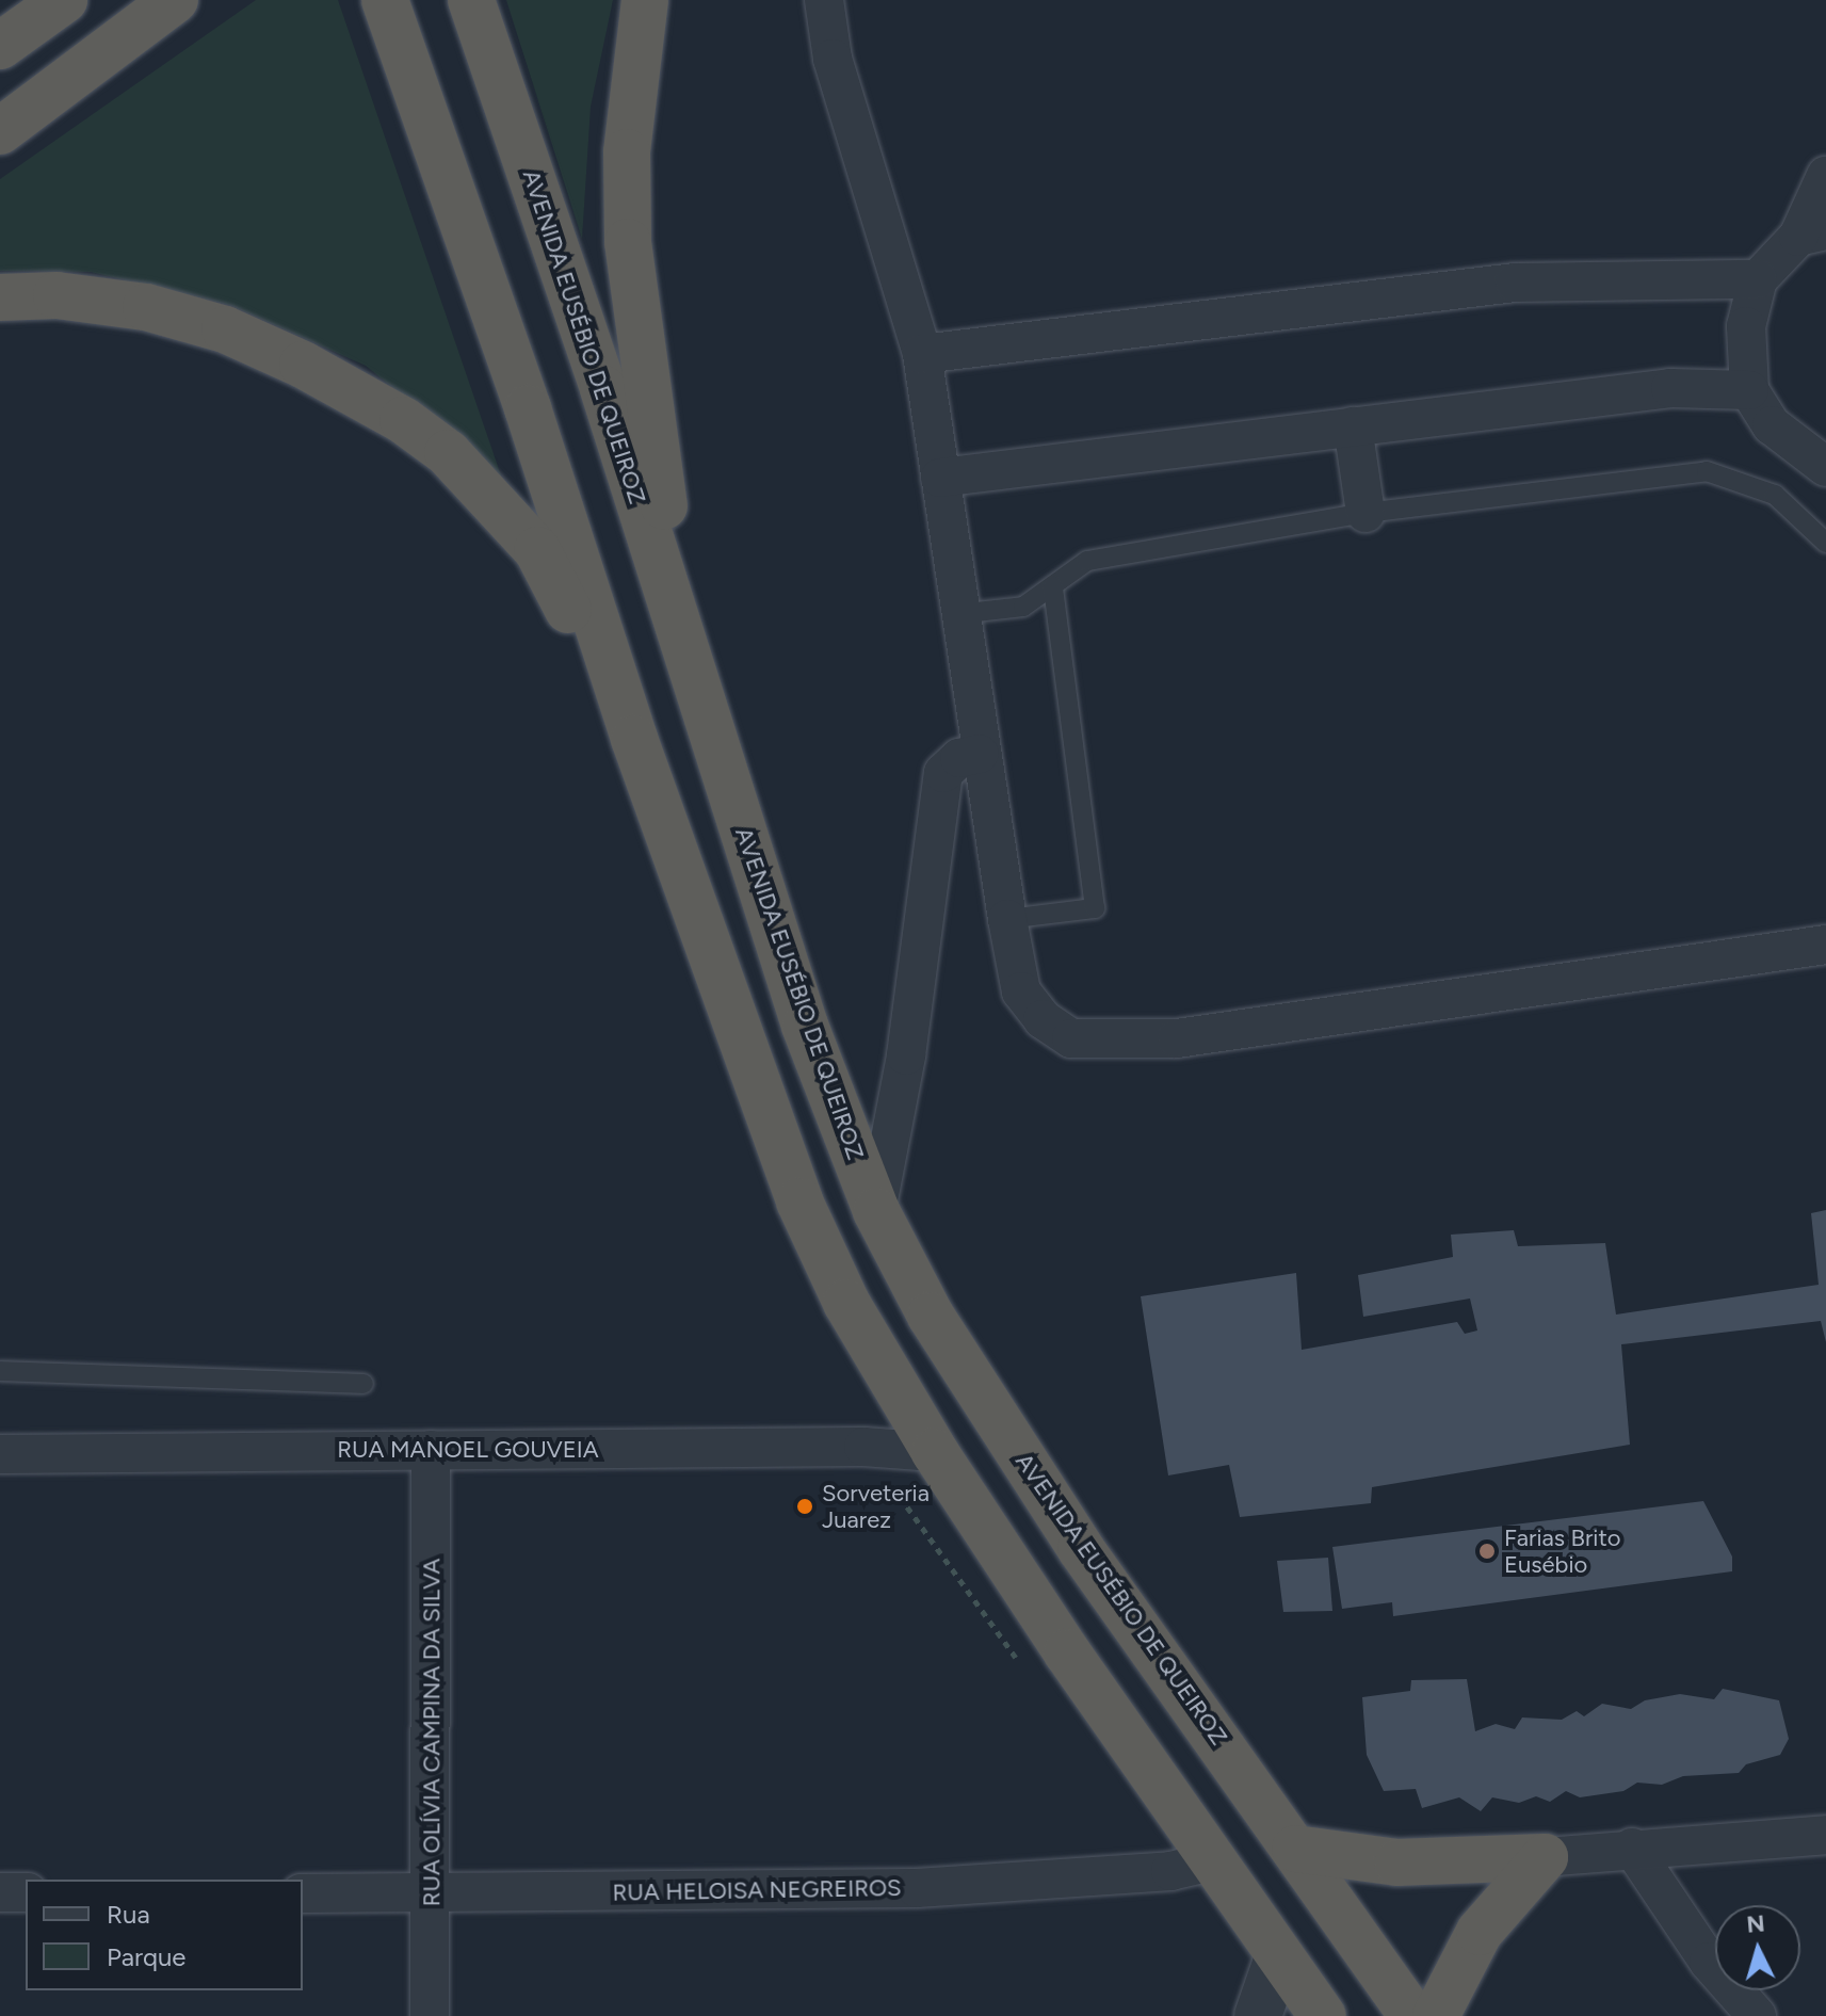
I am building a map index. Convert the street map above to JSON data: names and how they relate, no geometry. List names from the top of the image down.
{
  "streets": {
    "highway": ["AVENIDA EUSÉBIO DE QUEIROZ"],
    "street": ["RUA MANOEL GOUVEIA", "RUA OLÍVIA CAMPINA DA SILVA", "RUA HELOISA NEGREIROS"]
  },
  "crossings": [
    ["RUA MANOEL GOUVEIA", "RUA OLÍVIA CAMPINA DA SILVA"],
    ["RUA OLÍVIA CAMPINA DA SILVA", "RUA HELOISA NEGREIROS"]
  ],
  "places": ["Sorveteria Juarez", "Farias Brito Eusébio"],
  "legend": ["Rua", "Parque"],
  "north": "top"
}
